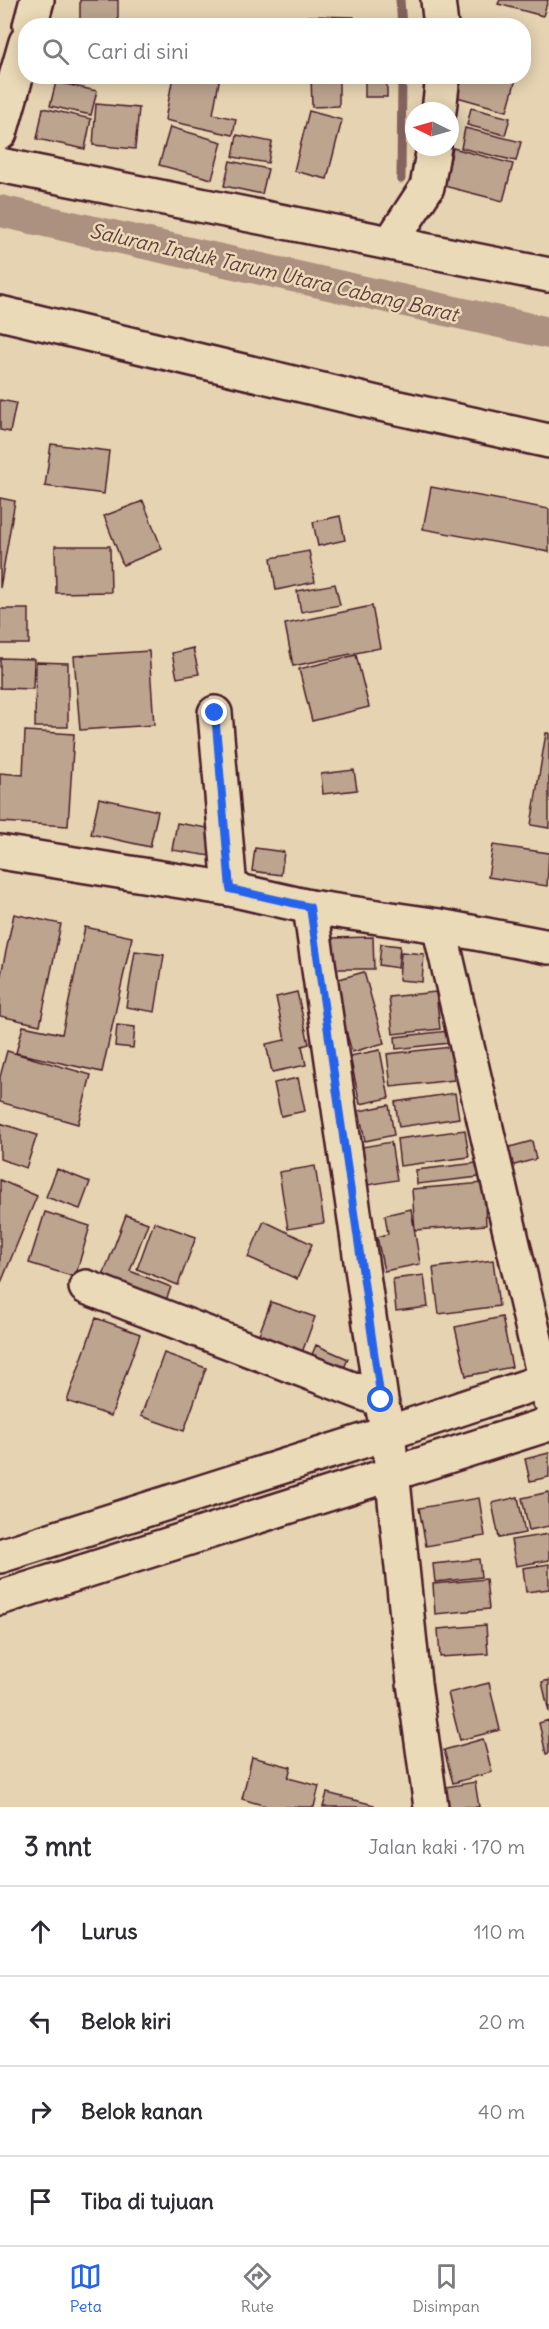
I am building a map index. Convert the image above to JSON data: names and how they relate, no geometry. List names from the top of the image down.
{
  "water": ["Saluran Induk Tarum Utara Cabang Barat"],
  "north": "left",
  "page": {
    "search": "Cari di sini",
    "heading": ["3 mnt", "Jalan kaki · 170 m"],
    "list": [
      ["Lurus", "110 m"],
      ["Belok kiri", "20 m"],
      ["Belok kanan", "40 m"],
      "Tiba di tujuan"
    ],
    "nav": ["Peta", "Rute", "Disimpan"]
  }
}
